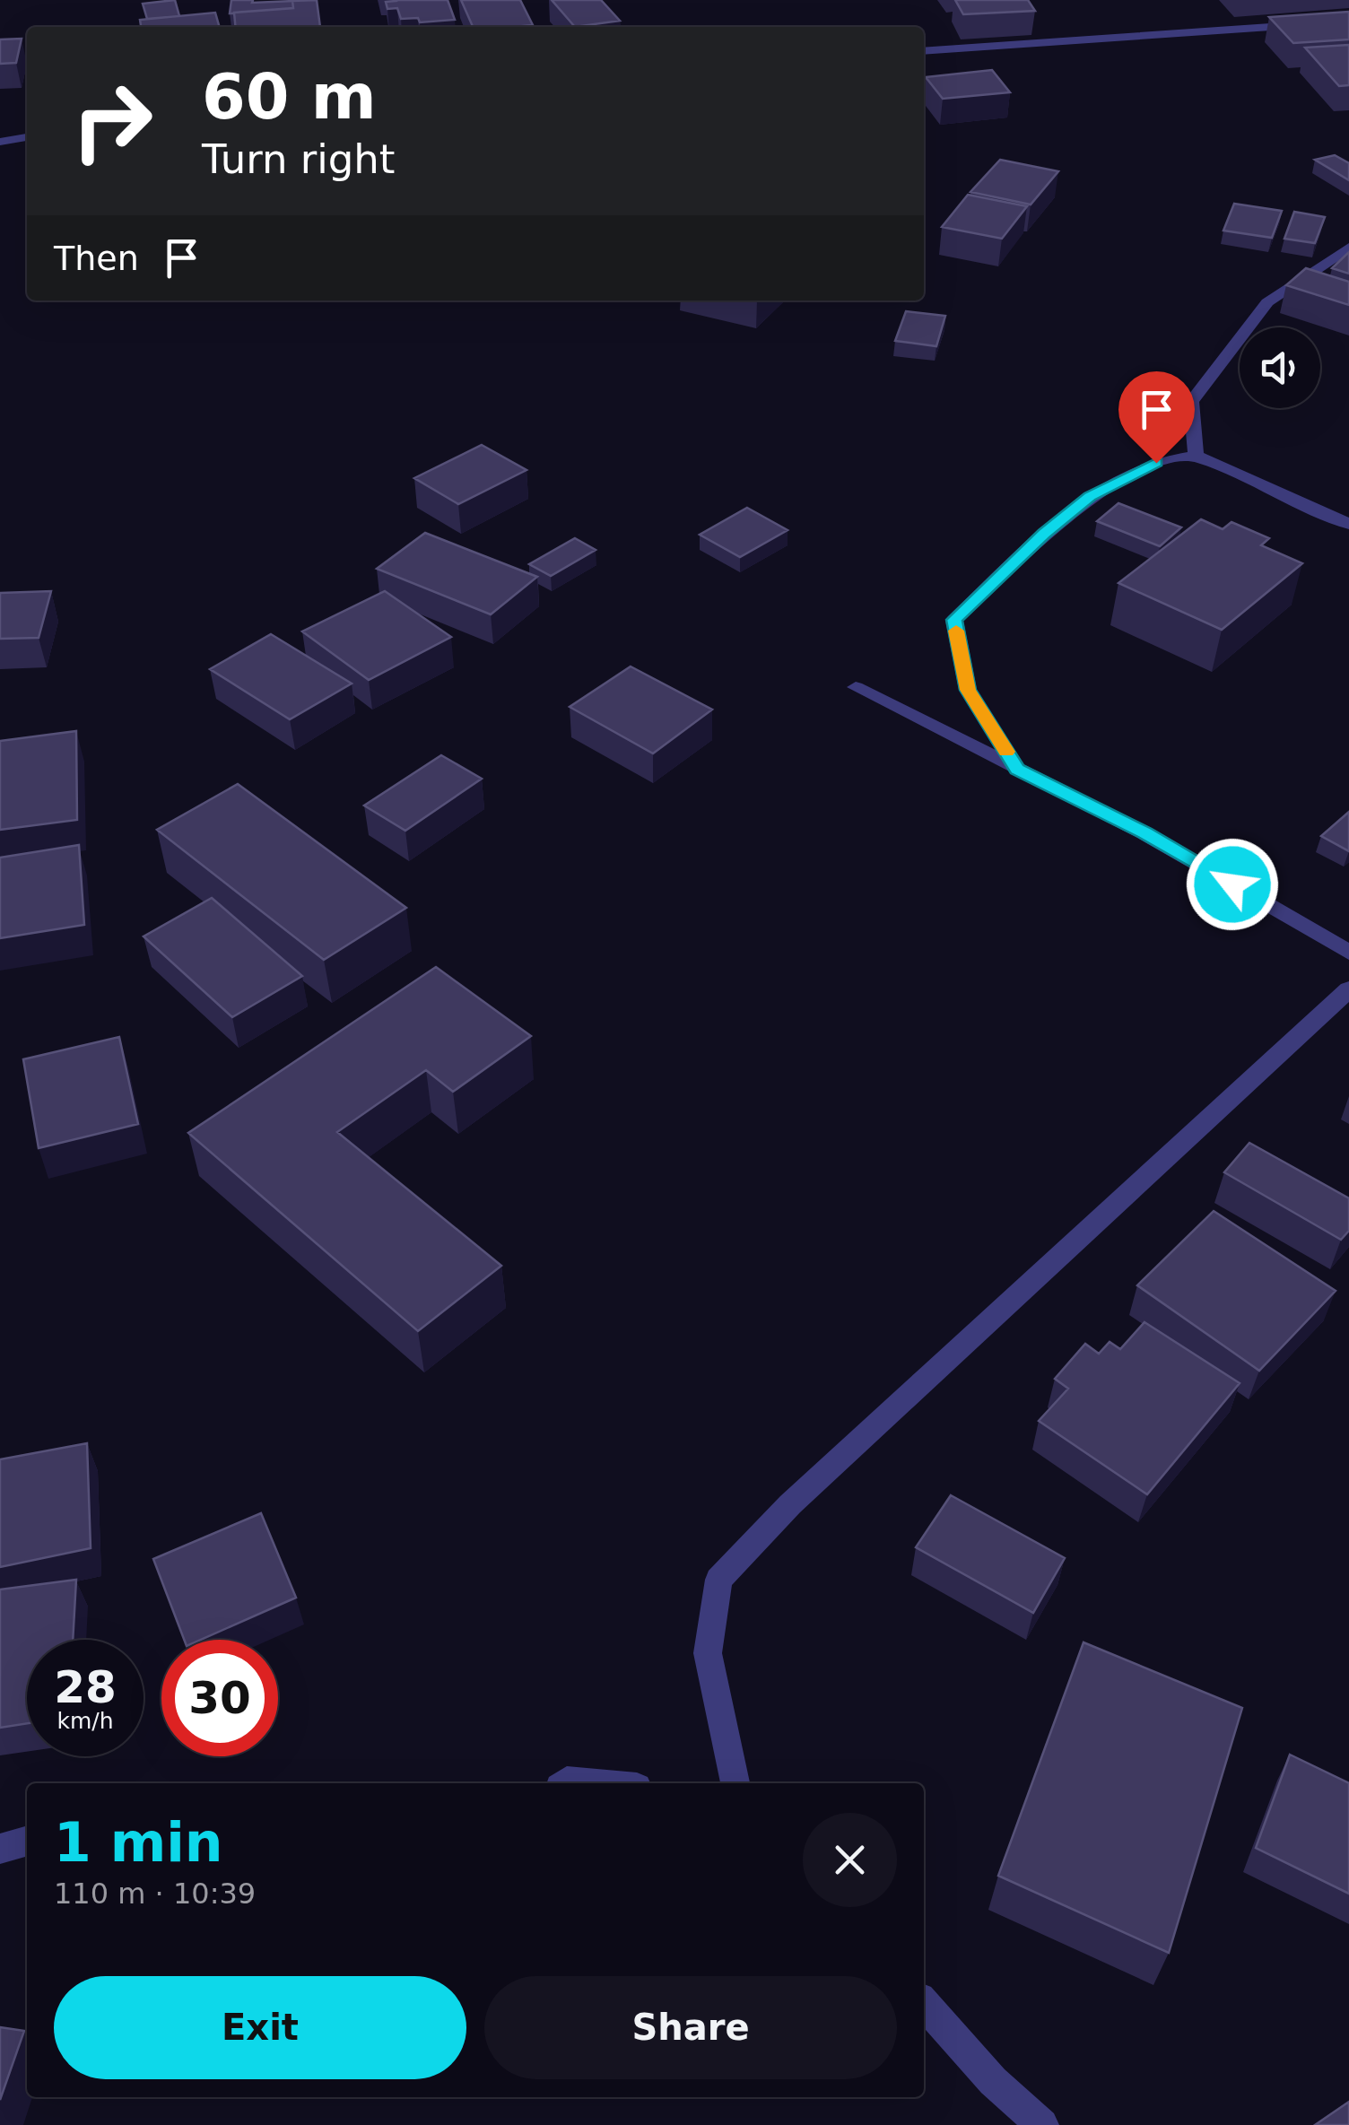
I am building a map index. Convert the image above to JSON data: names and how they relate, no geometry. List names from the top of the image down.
{
  "page": {
    "turn": ["60 m", "Turn right"],
    "then": "Then",
    "speed": "28 km/h",
    "limit": "30",
    "heading": ["1 min", "110 m · 10:39"],
    "buttons": ["Exit", "Share"]
  }
}
